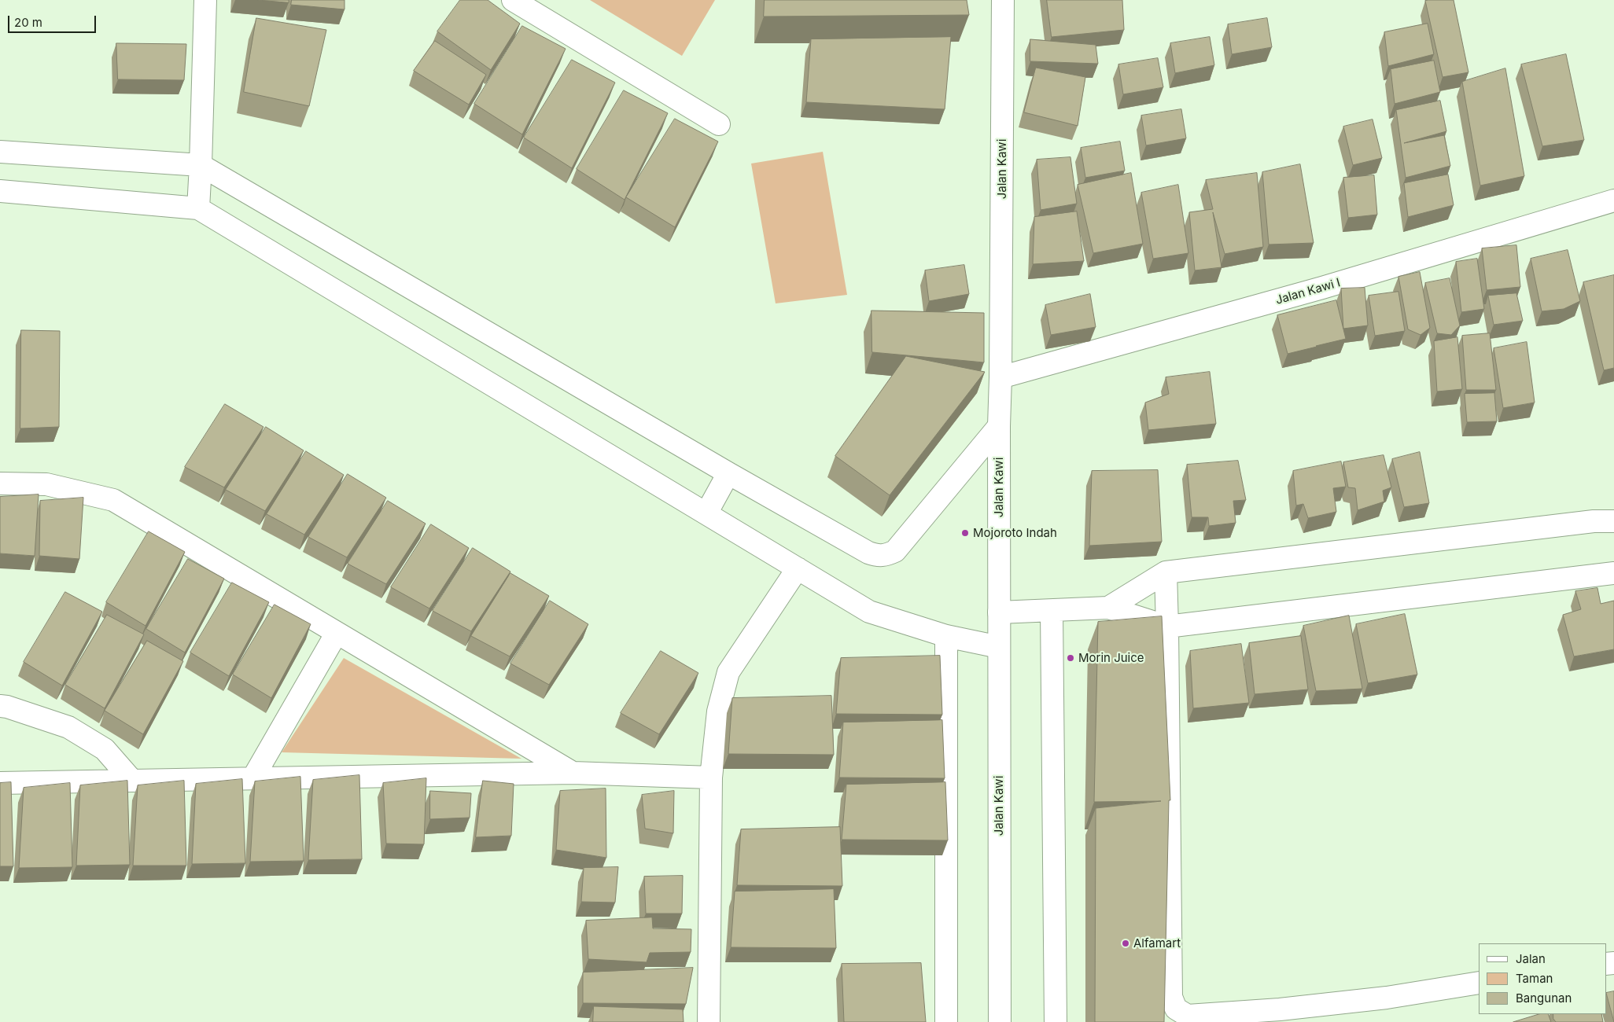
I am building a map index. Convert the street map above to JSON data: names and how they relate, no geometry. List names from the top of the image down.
{
  "streets": {
    "street": ["Jalan Kawi", "Jalan Kawi I"]
  },
  "crossings": [
    ["Jalan Kawi", "Jalan Kawi I"]
  ],
  "places": ["Mojoroto Indah", "Morin Juice", "Alfamart"],
  "legend": ["Jalan", "Taman", "Bangunan"],
  "scale_bar": "20 m"
}
